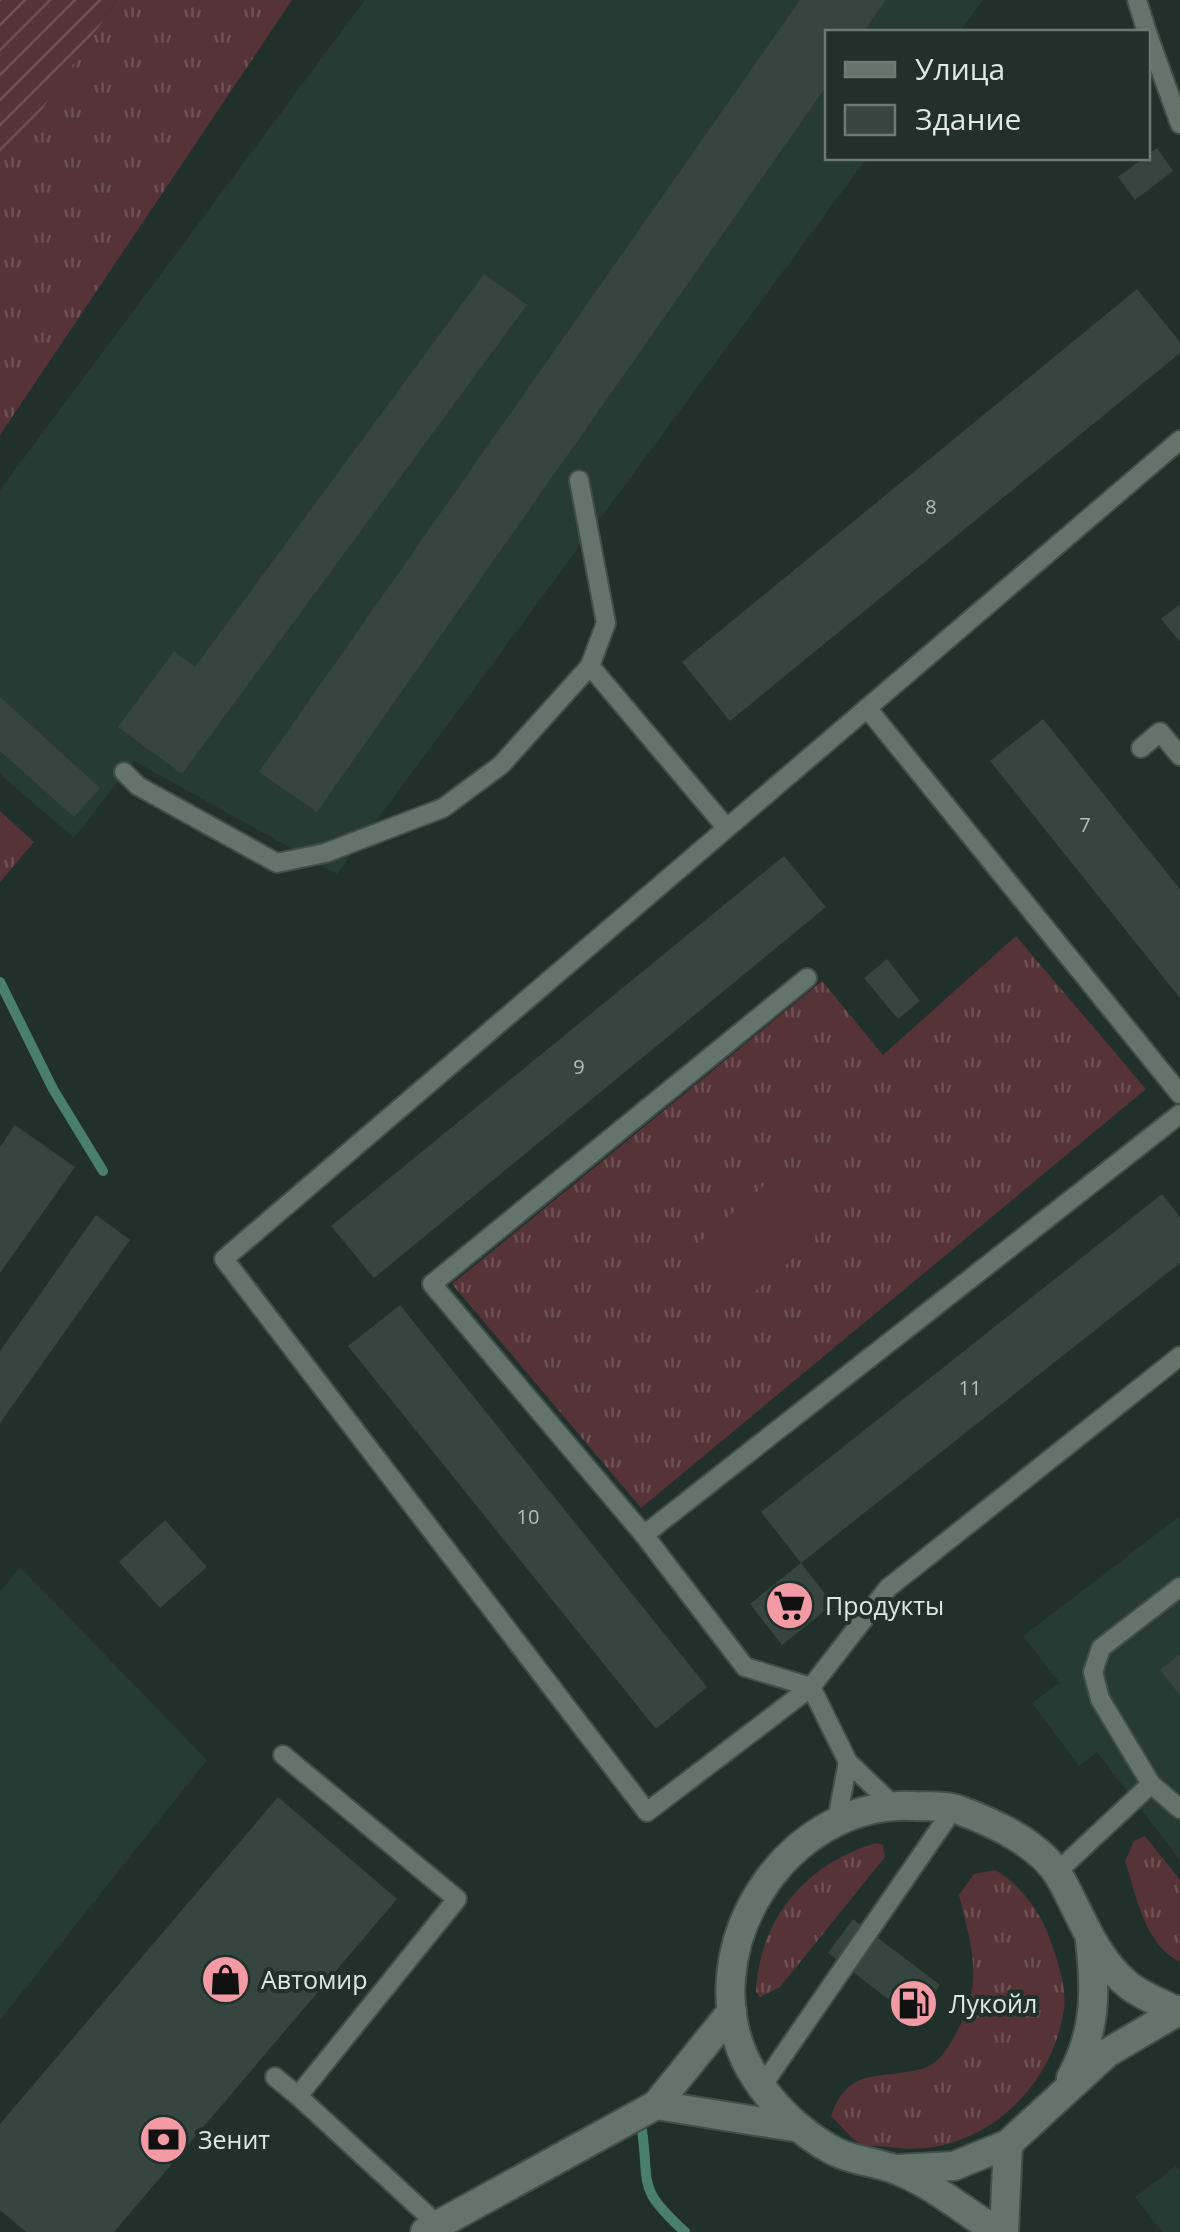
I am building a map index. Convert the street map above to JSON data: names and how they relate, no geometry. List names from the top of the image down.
{
  "places": {
    "supermarket": ["Продукты"],
    "shop": ["Автомир"],
    "fuel station": ["Лукойл"],
    "bank": ["Зенит"]
  },
  "house_numbers": [
    "8",
    "7",
    "9",
    "11",
    "10"
  ],
  "legend": ["Улица", "Здание"]
}
